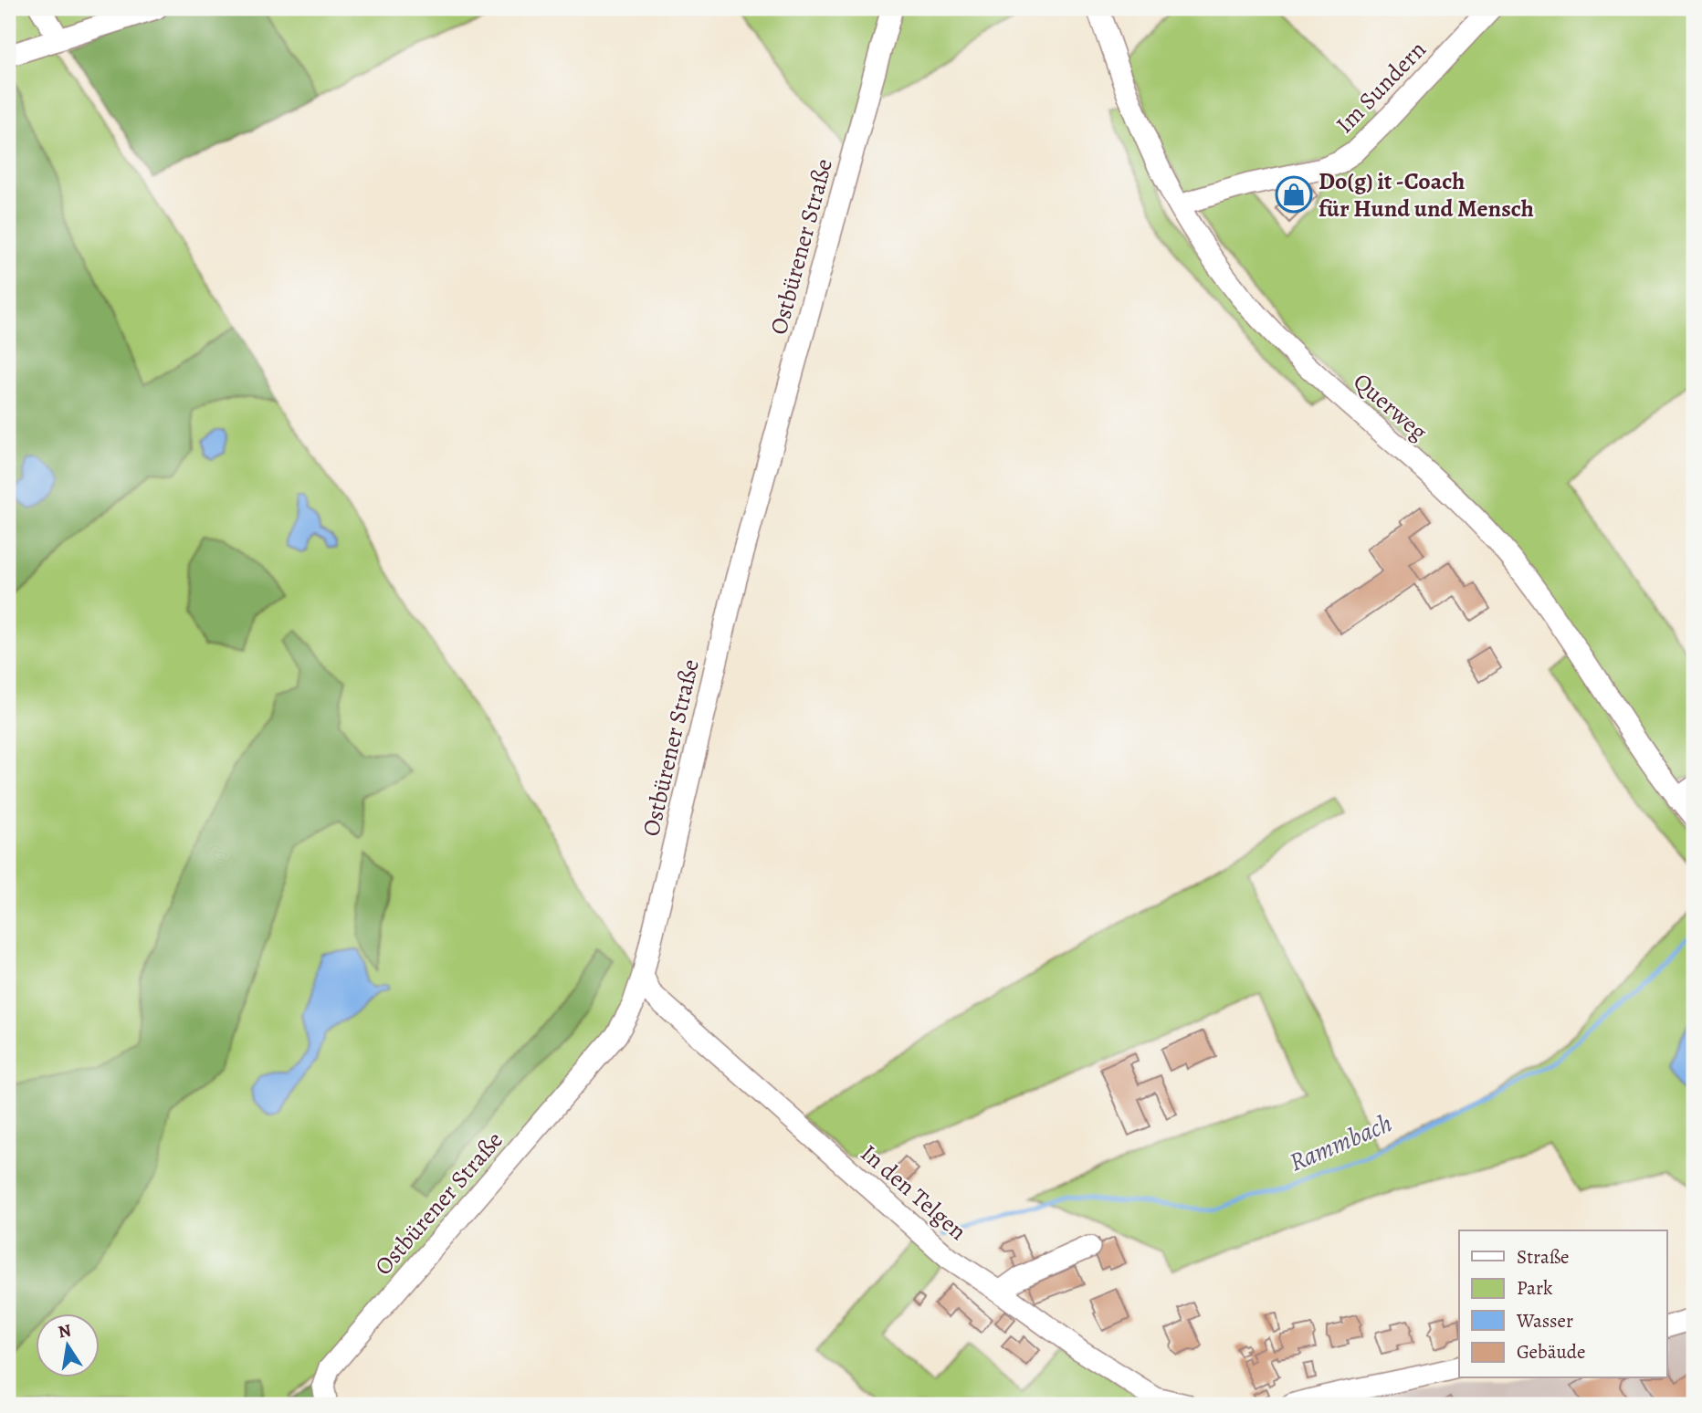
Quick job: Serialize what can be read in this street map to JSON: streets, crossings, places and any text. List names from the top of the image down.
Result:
{
  "streets": {
    "street": [
      "Im Sundern",
      "Ostbürener Straße",
      "Querweg",
      "In den Telgen"
    ]
  },
  "crossings": [
    ["Im Sundern", "Querweg"],
    ["Ostbürener Straße", "In den Telgen"]
  ],
  "water": ["Rammbach"],
  "places": {
    "shop": ["Do(g) it -Coach für Hund und Mensch"]
  },
  "legend": [
    "Straße",
    "Park",
    "Wasser",
    "Gebäude"
  ],
  "north": "top"
}
